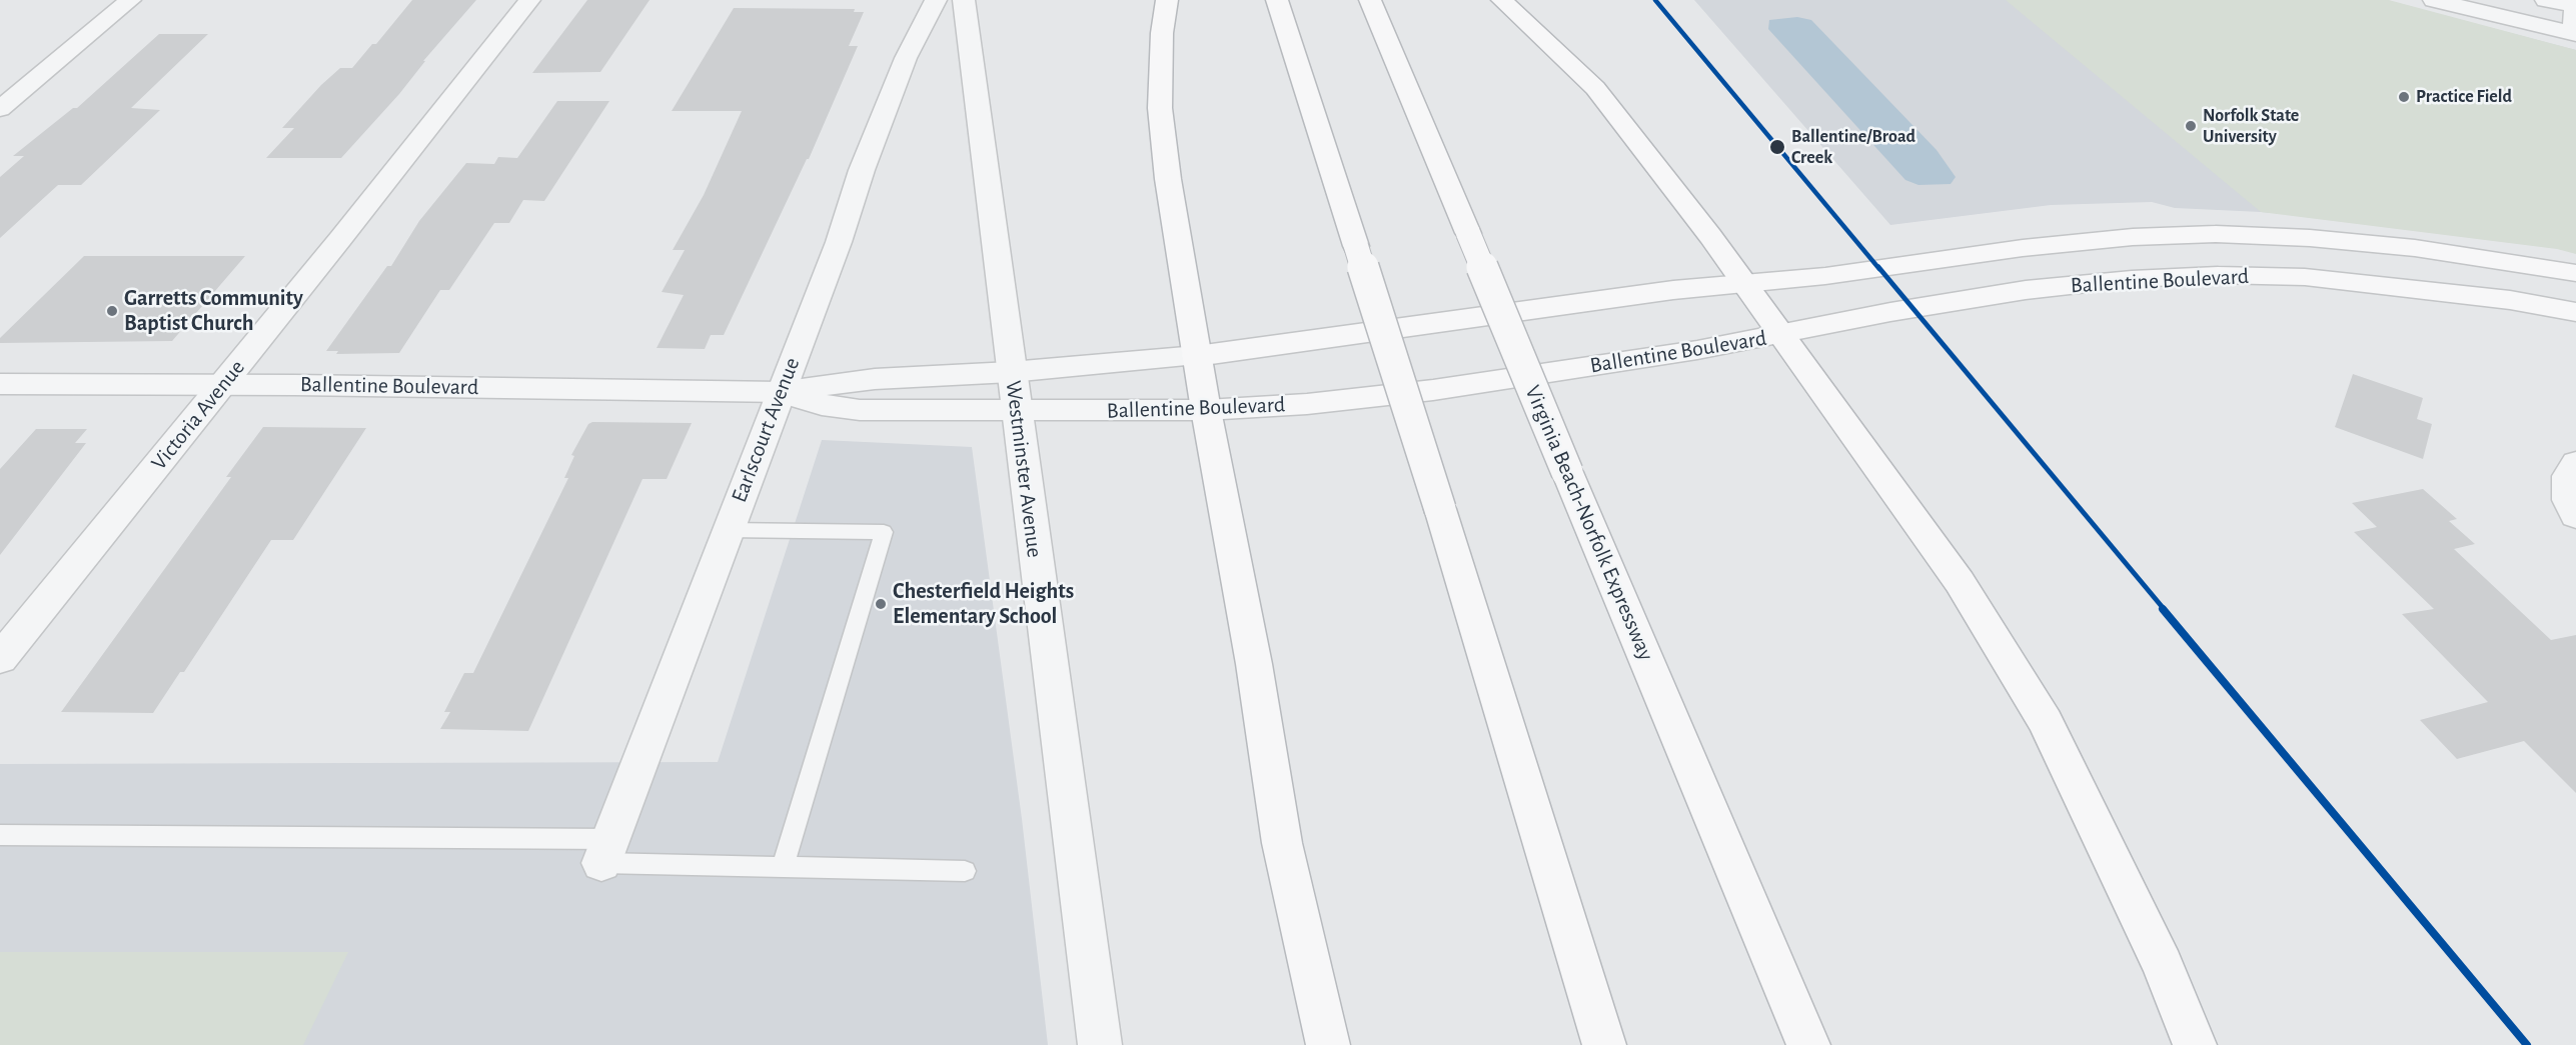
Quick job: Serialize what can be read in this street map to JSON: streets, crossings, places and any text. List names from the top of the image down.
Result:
{
  "streets": {
    "main road": ["Ballentine Boulevard", "Virginia Beach-Norfolk Expressway"],
    "street": ["Victoria Avenue", "Earlscourt Avenue", "Westminster Avenue"]
  },
  "crossings": [
    ["Ballentine Boulevard", "Victoria Avenue"],
    ["Ballentine Boulevard", "Earlscourt Avenue"],
    ["Ballentine Boulevard", "Westminster Avenue"]
  ],
  "places": [
    "Practice Field",
    "Norfolk State University",
    "Ballentine/Broad Creek",
    "Garretts Community Baptist Church",
    "Chesterfield Heights Elementary School"
  ]
}
